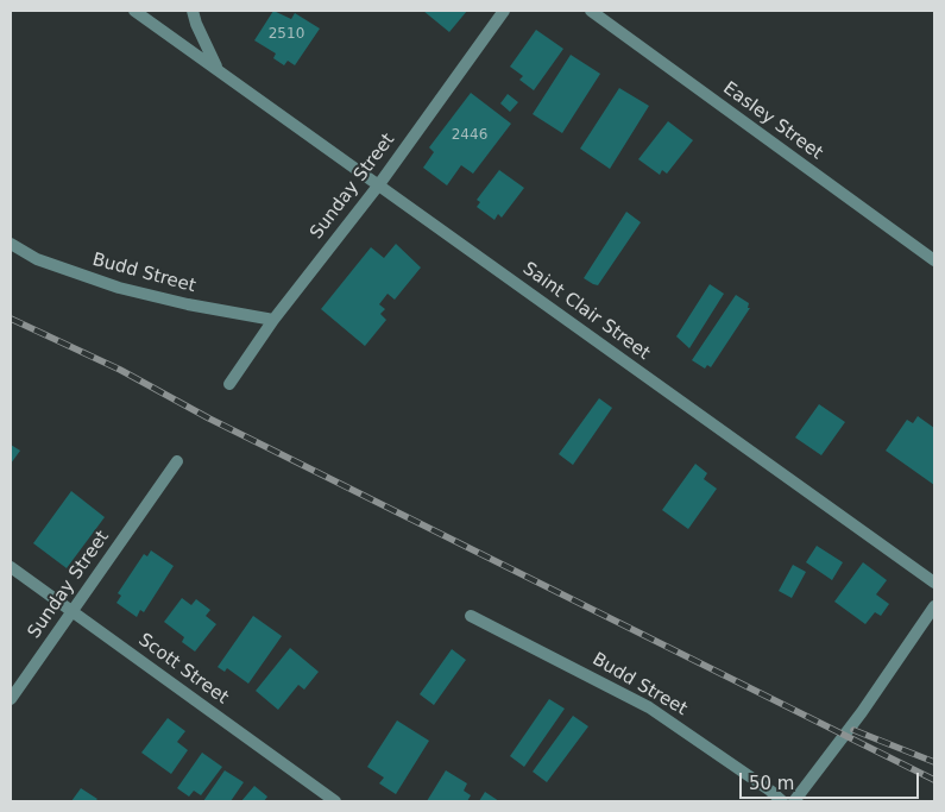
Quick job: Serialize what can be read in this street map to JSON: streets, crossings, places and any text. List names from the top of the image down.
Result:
{
  "streets": {
    "street": [
      "Easley Street",
      "Sunday Street",
      "Budd Street",
      "Saint Clair Street",
      "Scott Street"
    ]
  },
  "crossings": [
    ["Sunday Street", "Budd Street"],
    ["Sunday Street", "Saint Clair Street"],
    ["Sunday Street", "Scott Street"]
  ],
  "house_numbers": ["2510", "2446"],
  "scale_bar": "50 m"
}
